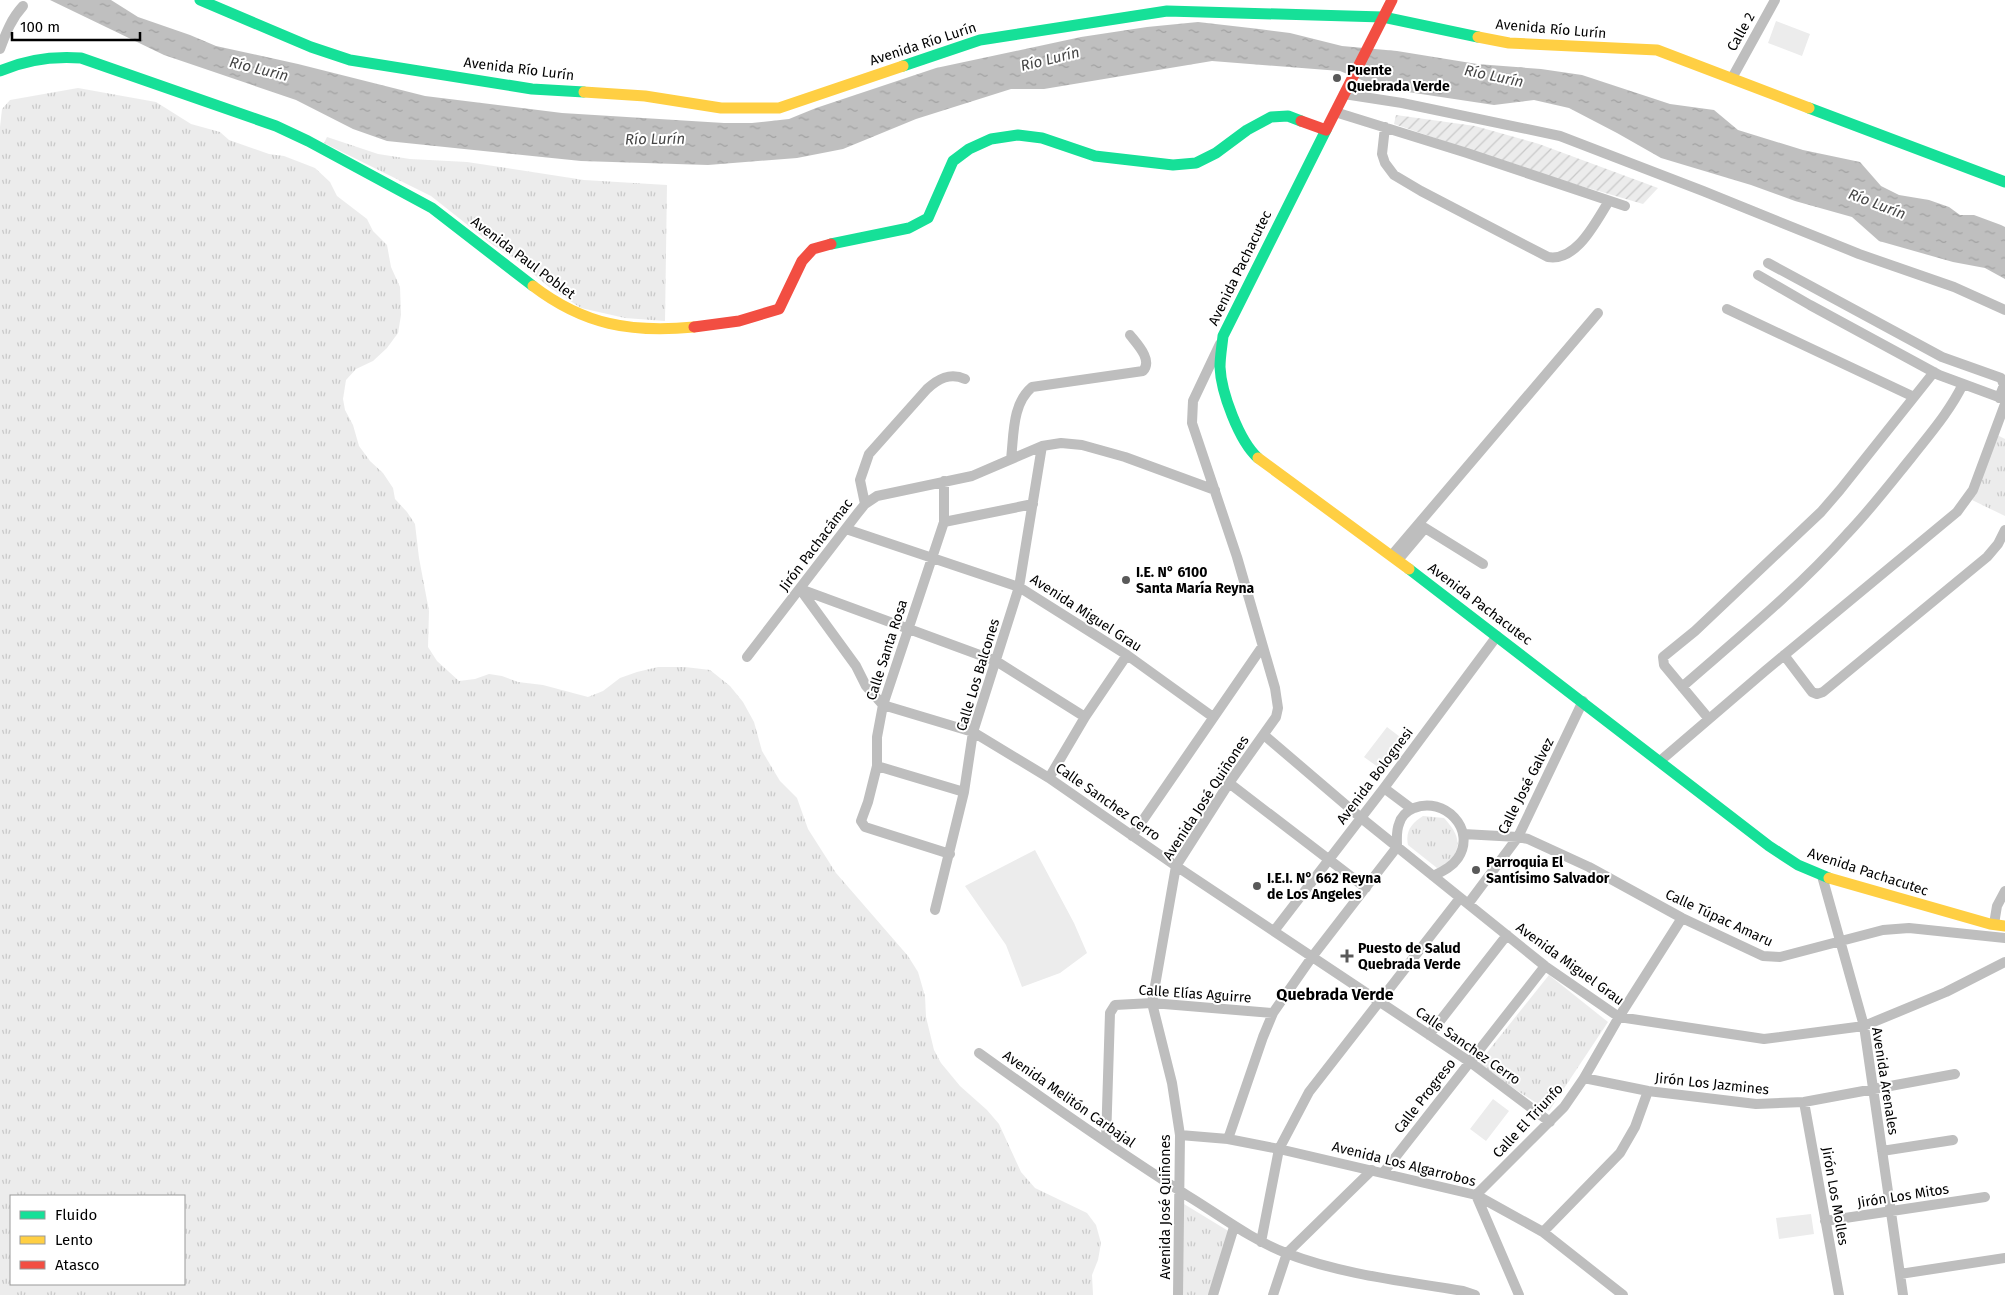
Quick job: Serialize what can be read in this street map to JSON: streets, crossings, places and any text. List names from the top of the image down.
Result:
{
  "streets": {
    "main road": ["Avenida Río Lurín", "Avenida Paul Poblet", "Avenida Pachacutec"],
    "street": [
      "Calle 2",
      "Jirón Pachacámac",
      "Avenida Miguel Grau",
      "Calle Santa Rosa",
      "Calle Los Balcones",
      "Avenida Bolognesi",
      "Calle José Galvez",
      "Avenida José Quiñones",
      "Calle Sanchez Cerro",
      "Calle Túpac Amaru",
      "Calle Elías Aguirre",
      "Avenida Arenales",
      "Jirón Los Jazmines",
      "Calle Progreso",
      "Avenida Melitón Carbajal",
      "Calle El Triunfo",
      "Avenida Los Algarrobos",
      "Jirón Los Molles",
      "Jirón Los Mitos"
    ]
  },
  "crossings": [
    ["Avenida Río Lurín", "Calle 2"],
    ["Avenida Paul Poblet", "Avenida Pachacutec"],
    ["Avenida Pachacutec", "Avenida Bolognesi"],
    ["Avenida Pachacutec", "Calle José Galvez"],
    ["Avenida Pachacutec", "Avenida José Quiñones"],
    ["Avenida Pachacutec", "Avenida Arenales"],
    ["Jirón Pachacámac", "Avenida Miguel Grau"],
    ["Jirón Pachacámac", "Calle Santa Rosa"],
    ["Jirón Pachacámac", "Calle Los Balcones"],
    ["Jirón Pachacámac", "Avenida José Quiñones"],
    ["Avenida Miguel Grau", "Calle Santa Rosa"],
    ["Avenida Miguel Grau", "Calle Los Balcones"],
    ["Avenida Miguel Grau", "Avenida Bolognesi"],
    ["Avenida Miguel Grau", "Calle José Galvez"],
    ["Avenida Miguel Grau", "Avenida José Quiñones"],
    ["Avenida Miguel Grau", "Calle Túpac Amaru"],
    ["Avenida Miguel Grau", "Avenida Arenales"],
    ["Avenida Miguel Grau", "Calle Progreso"],
    ["Avenida Miguel Grau", "Calle El Triunfo"],
    ["Calle Santa Rosa", "Calle Los Balcones"],
    ["Calle Santa Rosa", "Calle Sanchez Cerro"],
    ["Calle Los Balcones", "Calle Sanchez Cerro"],
    ["Avenida Bolognesi", "Calle Sanchez Cerro"],
    ["Calle José Galvez", "Calle Sanchez Cerro"],
    ["Calle José Galvez", "Calle Túpac Amaru"],
    ["Calle José Galvez", "Avenida Melitón Carbajal"],
    ["Calle José Galvez", "Avenida Los Algarrobos"],
    ["Avenida José Quiñones", "Calle Sanchez Cerro"],
    ["Avenida José Quiñones", "Calle Elías Aguirre"],
    ["Avenida José Quiñones", "Avenida Melitón Carbajal"],
    ["Avenida José Quiñones", "Avenida Los Algarrobos"],
    ["Calle Sanchez Cerro", "Calle Progreso"],
    ["Calle Sanchez Cerro", "Calle El Triunfo"],
    ["Calle Túpac Amaru", "Avenida Arenales"],
    ["Calle Túpac Amaru", "Calle El Triunfo"],
    ["Calle Elías Aguirre", "Avenida Melitón Carbajal"],
    ["Avenida Arenales", "Jirón Los Jazmines"],
    ["Avenida Arenales", "Jirón Los Mitos"],
    ["Jirón Los Jazmines", "Calle El Triunfo"],
    ["Jirón Los Jazmines", "Jirón Los Molles"],
    ["Calle Progreso", "Avenida Los Algarrobos"],
    ["Calle El Triunfo", "Avenida Los Algarrobos"],
    ["Jirón Los Molles", "Jirón Los Mitos"]
  ],
  "districts": ["Quebrada Verde"],
  "water": ["Río Lurín"],
  "places": {
    "other": [
      "Puente Quebrada Verde",
      "I.E. N° 6100 Santa María Reyna",
      "Parroquia El Santísimo Salvador",
      "I.E.I. N° 662 Reyna de Los Angeles"
    ],
    "health": ["Puesto de Salud Quebrada Verde"]
  },
  "legend": ["Fluido", "Lento", "Atasco"],
  "scale_bar": "100 m"
}
